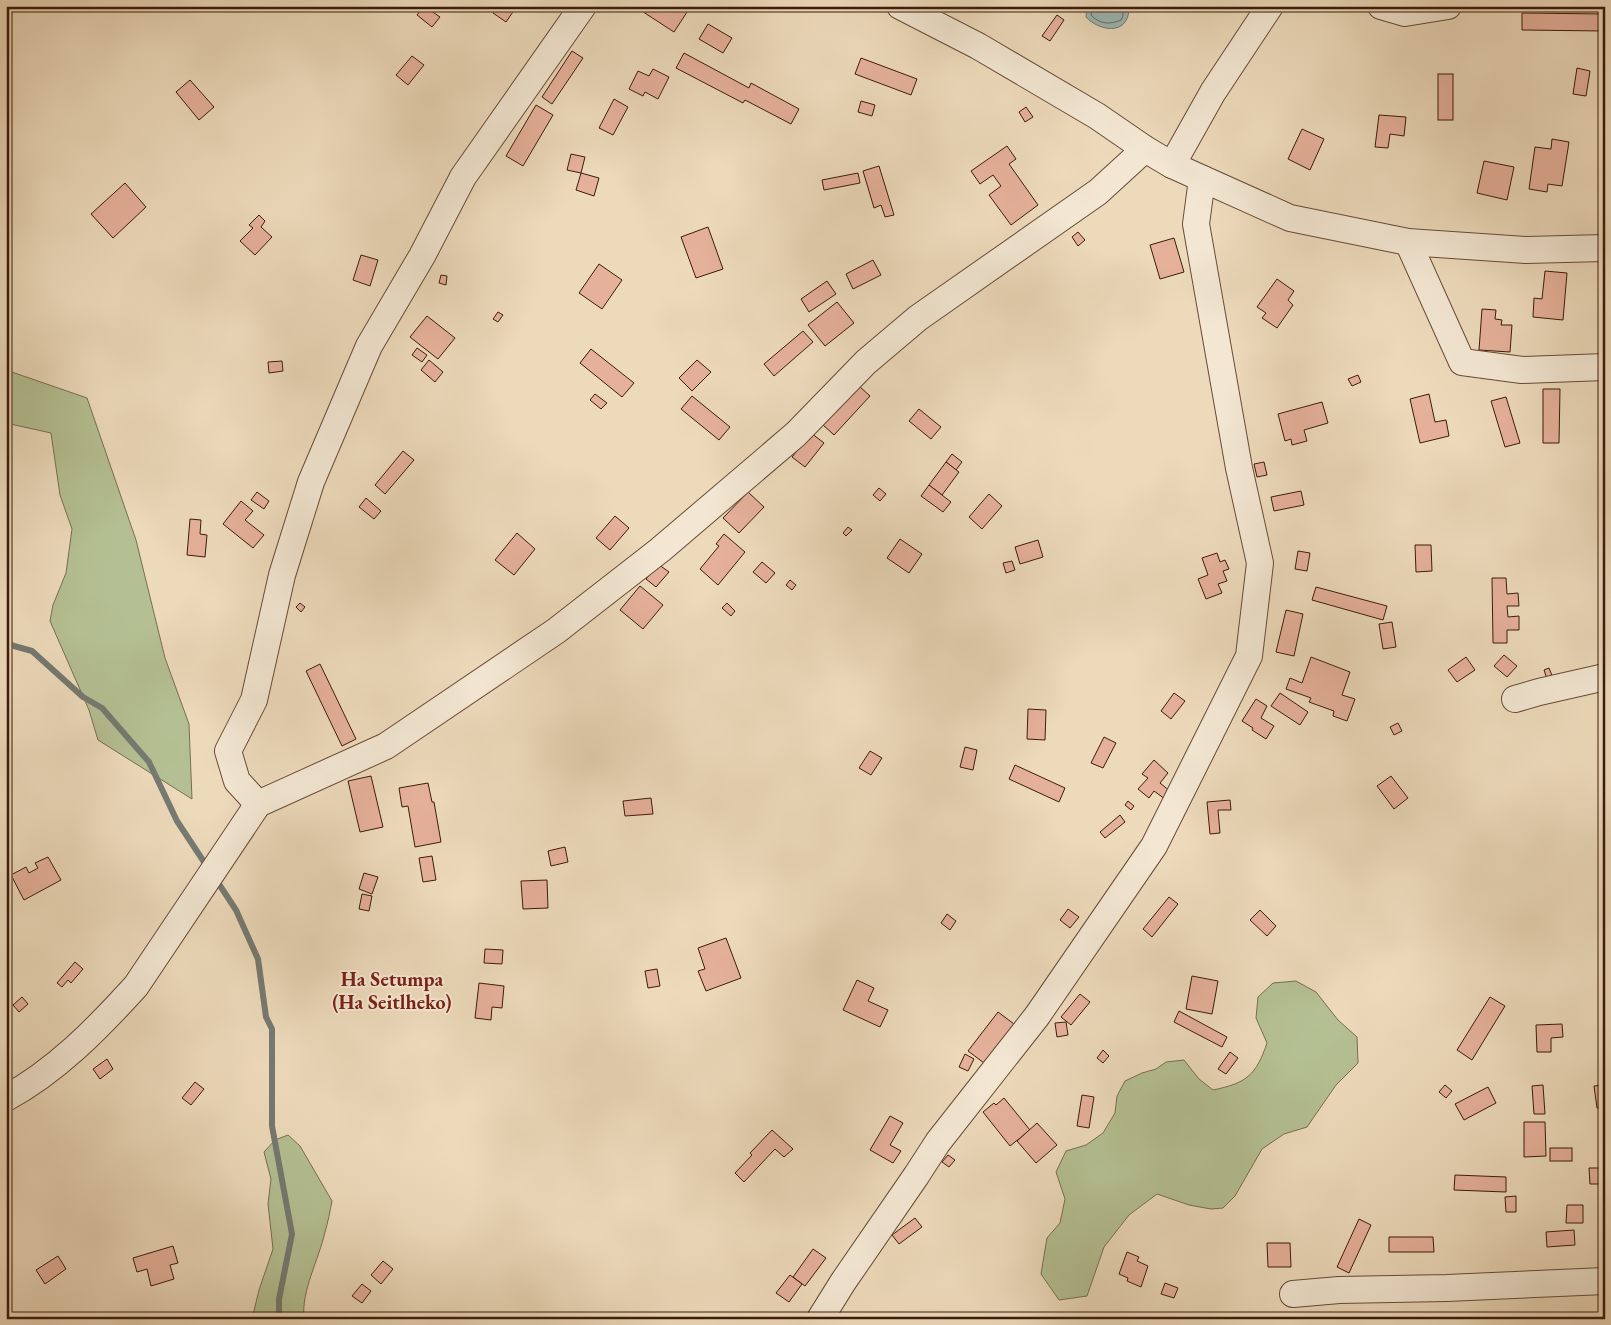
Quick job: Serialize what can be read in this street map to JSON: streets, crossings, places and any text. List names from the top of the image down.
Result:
{
  "districts": ["Ha Setumpa (Ha Seitlheko)"]
}
